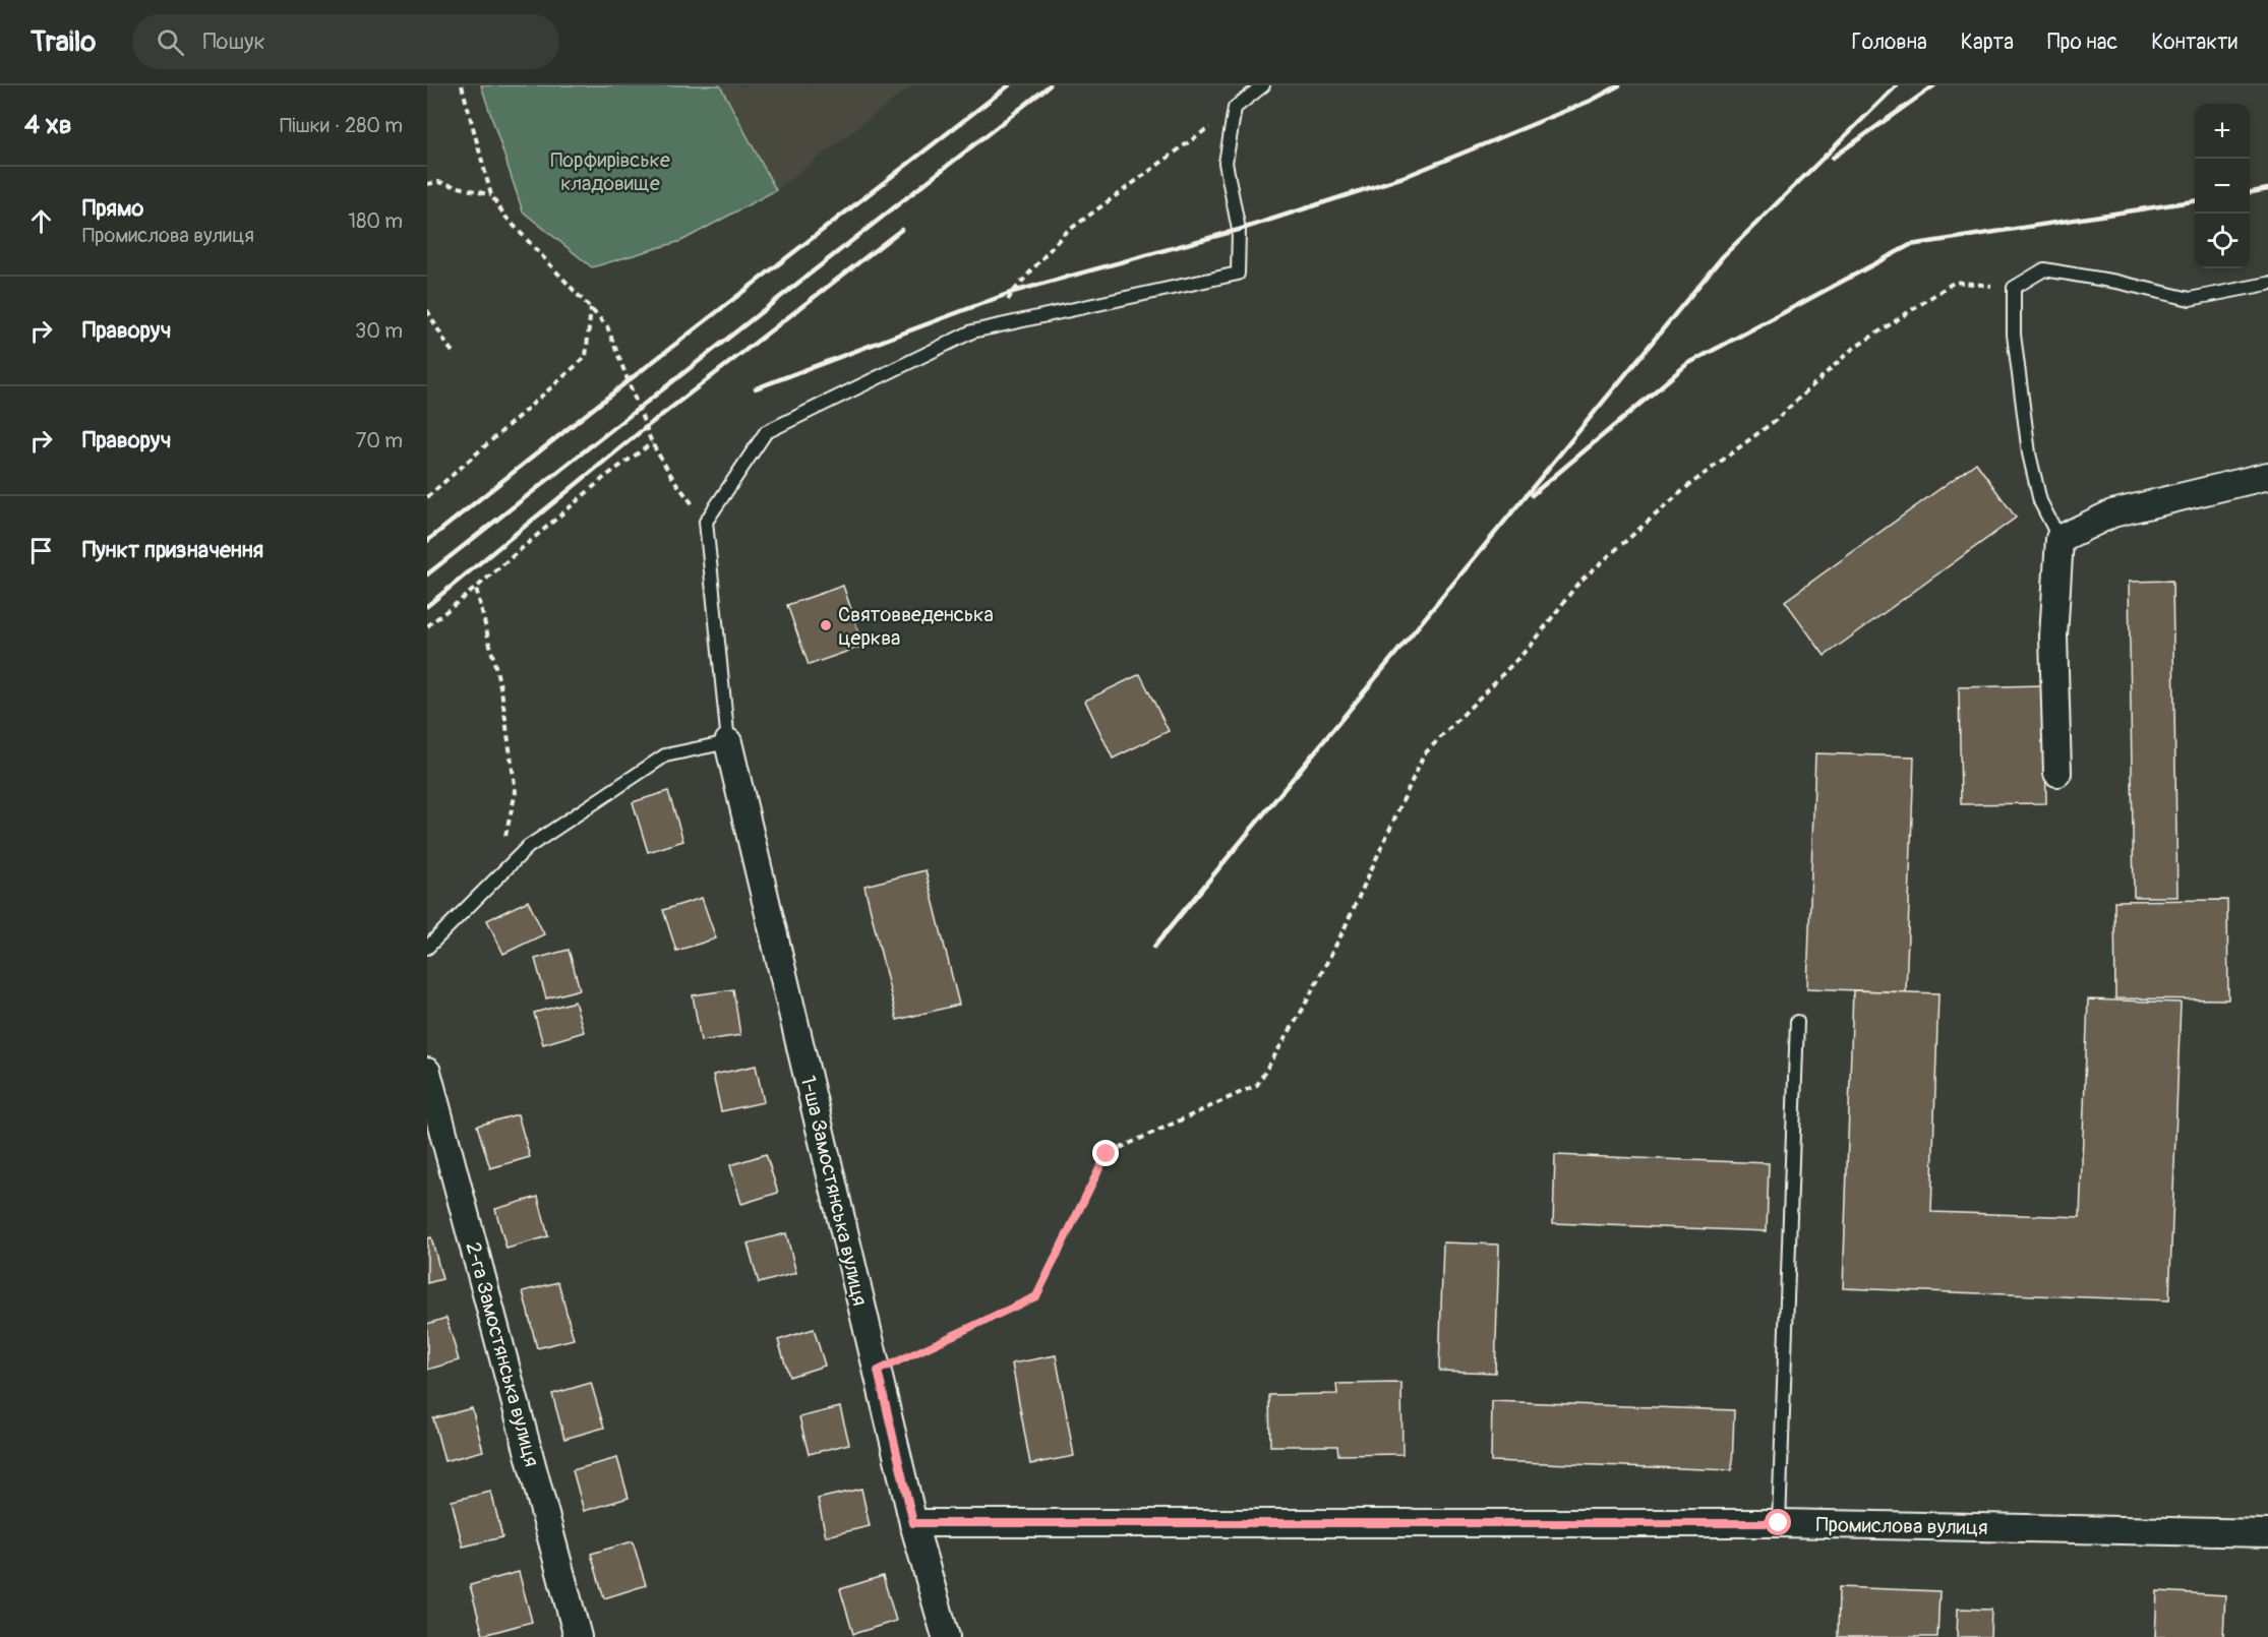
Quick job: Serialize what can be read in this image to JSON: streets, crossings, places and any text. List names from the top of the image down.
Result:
{
  "streets": {
    "street": ["1-ша Замостянська вулиця", "2-га Замостянська вулиця", "Промислова вулиця"]
  },
  "crossings": [
    ["1-ша Замостянська вулиця", "Промислова вулиця"]
  ],
  "parks": ["Порфирівське кладовище"],
  "places": ["Святовведенська церква"],
  "page": {
    "header": "Trailo",
    "search": "Пошук",
    "nav": [
      "Головна",
      "Карта",
      "Про нас",
      "Контакти"
    ],
    "heading": ["4 хв", "Пішки · 280 m"],
    "map_buttons": ["+", "−"],
    "list": [
      ["Прямо", "Промислова вулиця", "180 m"],
      ["Праворуч", "30 m"],
      ["Праворуч", "70 m"],
      "Пункт призначення"
    ]
  }
}
